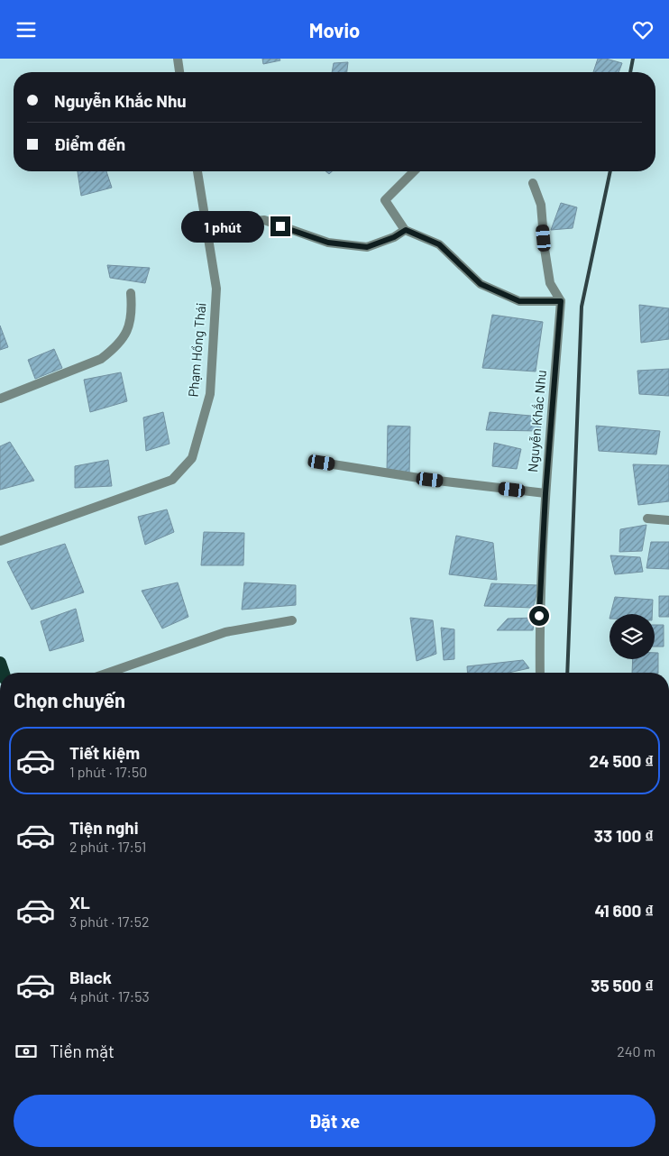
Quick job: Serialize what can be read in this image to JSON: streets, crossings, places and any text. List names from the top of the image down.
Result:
{
  "streets": {
    "street": ["Phạm Hồng Thái", "Nguyễn Khắc Nhu"]
  },
  "page": {
    "header": "Movio",
    "banner": ["Nguyễn Khắc Nhu", "Điểm đến"],
    "bubble": "1 phút",
    "heading": "Chọn chuyến",
    "list": [
      {
        "name": "Tiết kiệm",
        "note": "1 phút · 17:50",
        "value": "24 500 ₫"
      },
      {
        "name": "Tiện nghi",
        "note": "2 phút · 17:51",
        "value": "33 100 ₫"
      },
      {
        "name": "XL",
        "note": "3 phút · 17:52",
        "value": "41 600 ₫"
      },
      {
        "name": "Black",
        "note": "4 phút · 17:53",
        "value": "35 500 ₫"
      }
    ],
    "pay": ["Tiền mặt", "240 m"],
    "buttons": "Đặt xe"
  }
}
